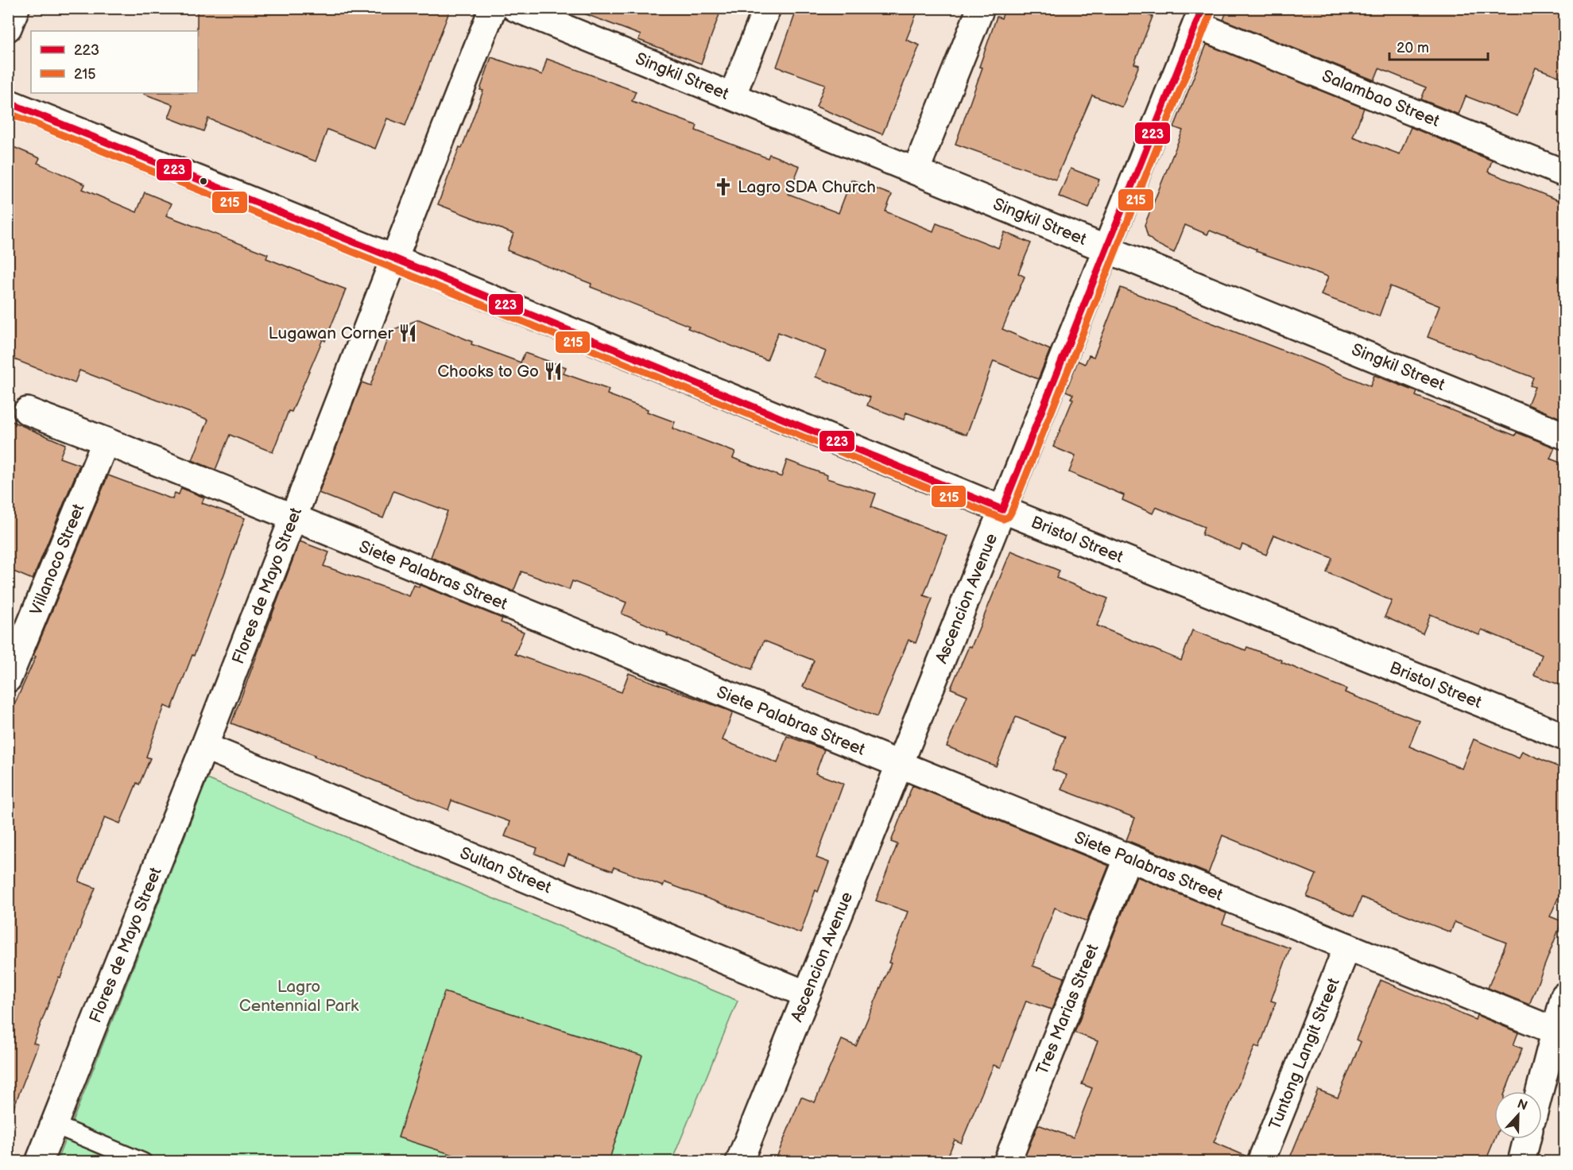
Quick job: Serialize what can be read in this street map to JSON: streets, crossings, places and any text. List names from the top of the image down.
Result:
{
  "streets": {
    "street": [
      "Singkil Street",
      "Salambao Street",
      "Bristol Street",
      "Villanoco Street",
      "Siete Palabras Street",
      "Flores de Mayo Street",
      "Ascencion Avenue",
      "Sultan Street",
      "Tres Marias Street",
      "Tuntong Langit Street"
    ]
  },
  "crossings": [
    ["Singkil Street", "Ascencion Avenue"],
    ["Salambao Street", "Ascencion Avenue"],
    ["Bristol Street", "Flores de Mayo Street"],
    ["Bristol Street", "Ascencion Avenue"],
    ["Villanoco Street", "Siete Palabras Street"],
    ["Siete Palabras Street", "Flores de Mayo Street"],
    ["Siete Palabras Street", "Ascencion Avenue"],
    ["Siete Palabras Street", "Tres Marias Street"],
    ["Siete Palabras Street", "Tuntong Langit Street"],
    ["Flores de Mayo Street", "Sultan Street"],
    ["Ascencion Avenue", "Sultan Street"]
  ],
  "parks": ["Lagro Centennial Park"],
  "places": {
    "church": ["Lagro SDA Church"],
    "restaurant": ["Lugawan Corner", "Chooks to Go"]
  },
  "lines": ["transit line 223", "transit line 215"],
  "legend": ["223", "215"],
  "scale_bar": "20 m",
  "north": "top"
}
